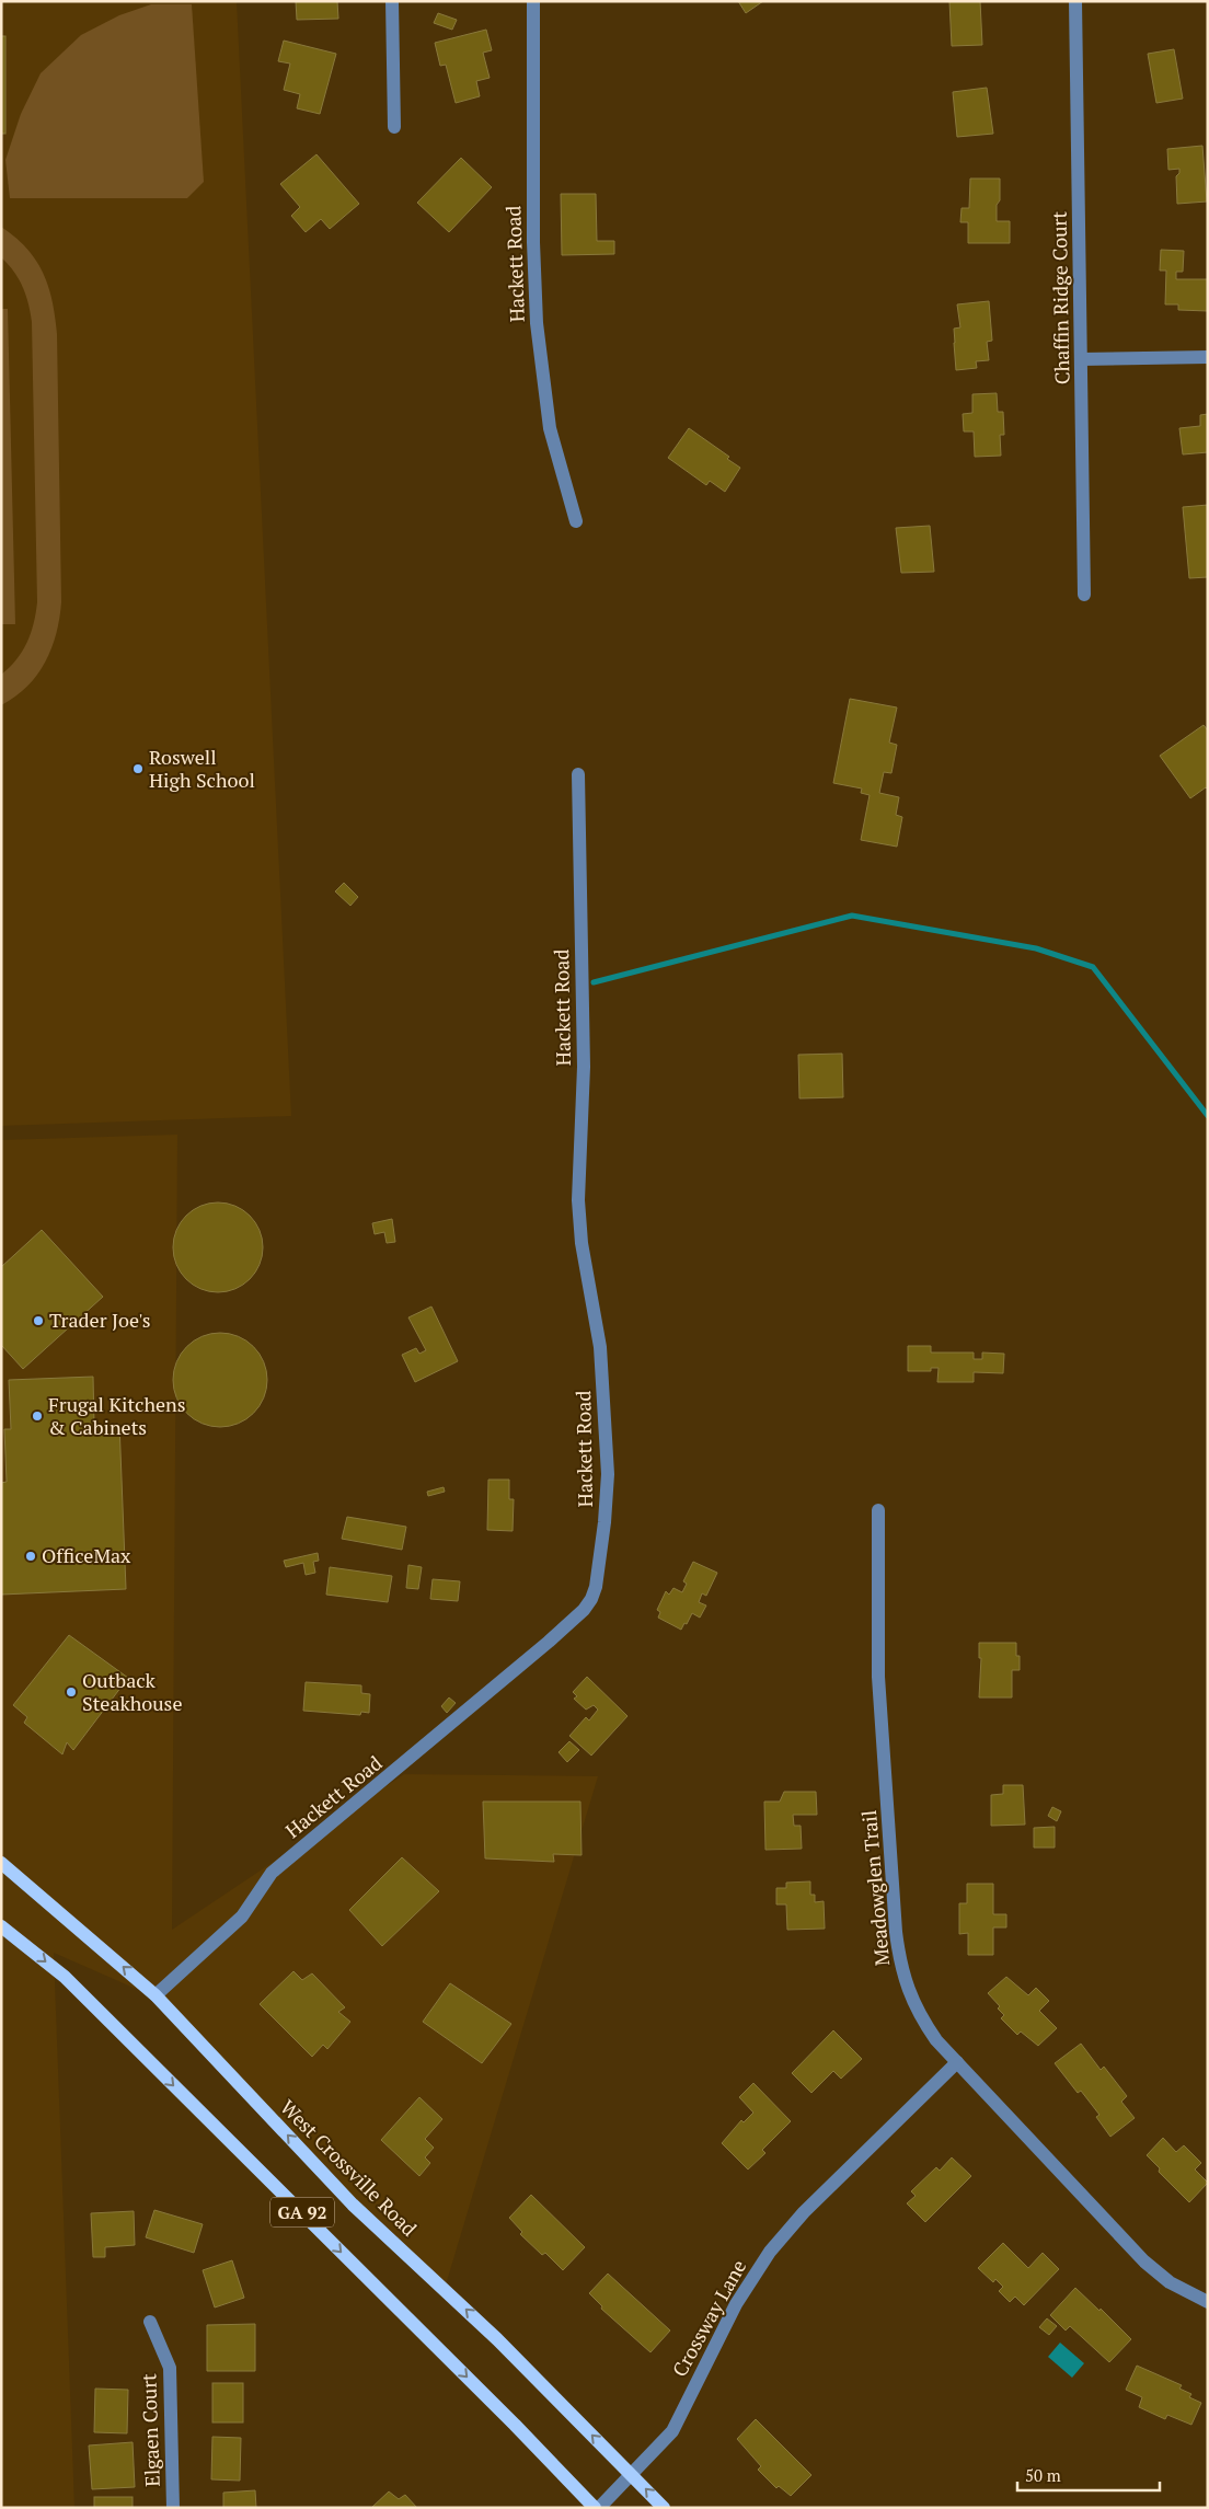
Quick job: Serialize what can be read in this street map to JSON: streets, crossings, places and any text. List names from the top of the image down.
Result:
{
  "streets": {
    "main road": ["West Crossville Road", "GA 92"],
    "street": [
      "Hackett Road",
      "Chaffin Ridge Court",
      "Meadowglen Trail",
      "Crossway Lane",
      "Elgaen Court"
    ]
  },
  "crossings": [
    ["Hackett Road", "West Crossville Road"],
    ["Meadowglen Trail", "Crossway Lane"],
    ["West Crossville Road", "Crossway Lane"]
  ],
  "places": [
    "Roswell High School",
    "Trader Joe's",
    "Frugal Kitchens & Cabinets",
    "OfficeMax",
    "Outback Steakhouse"
  ],
  "scale_bar": "50 m"
}
